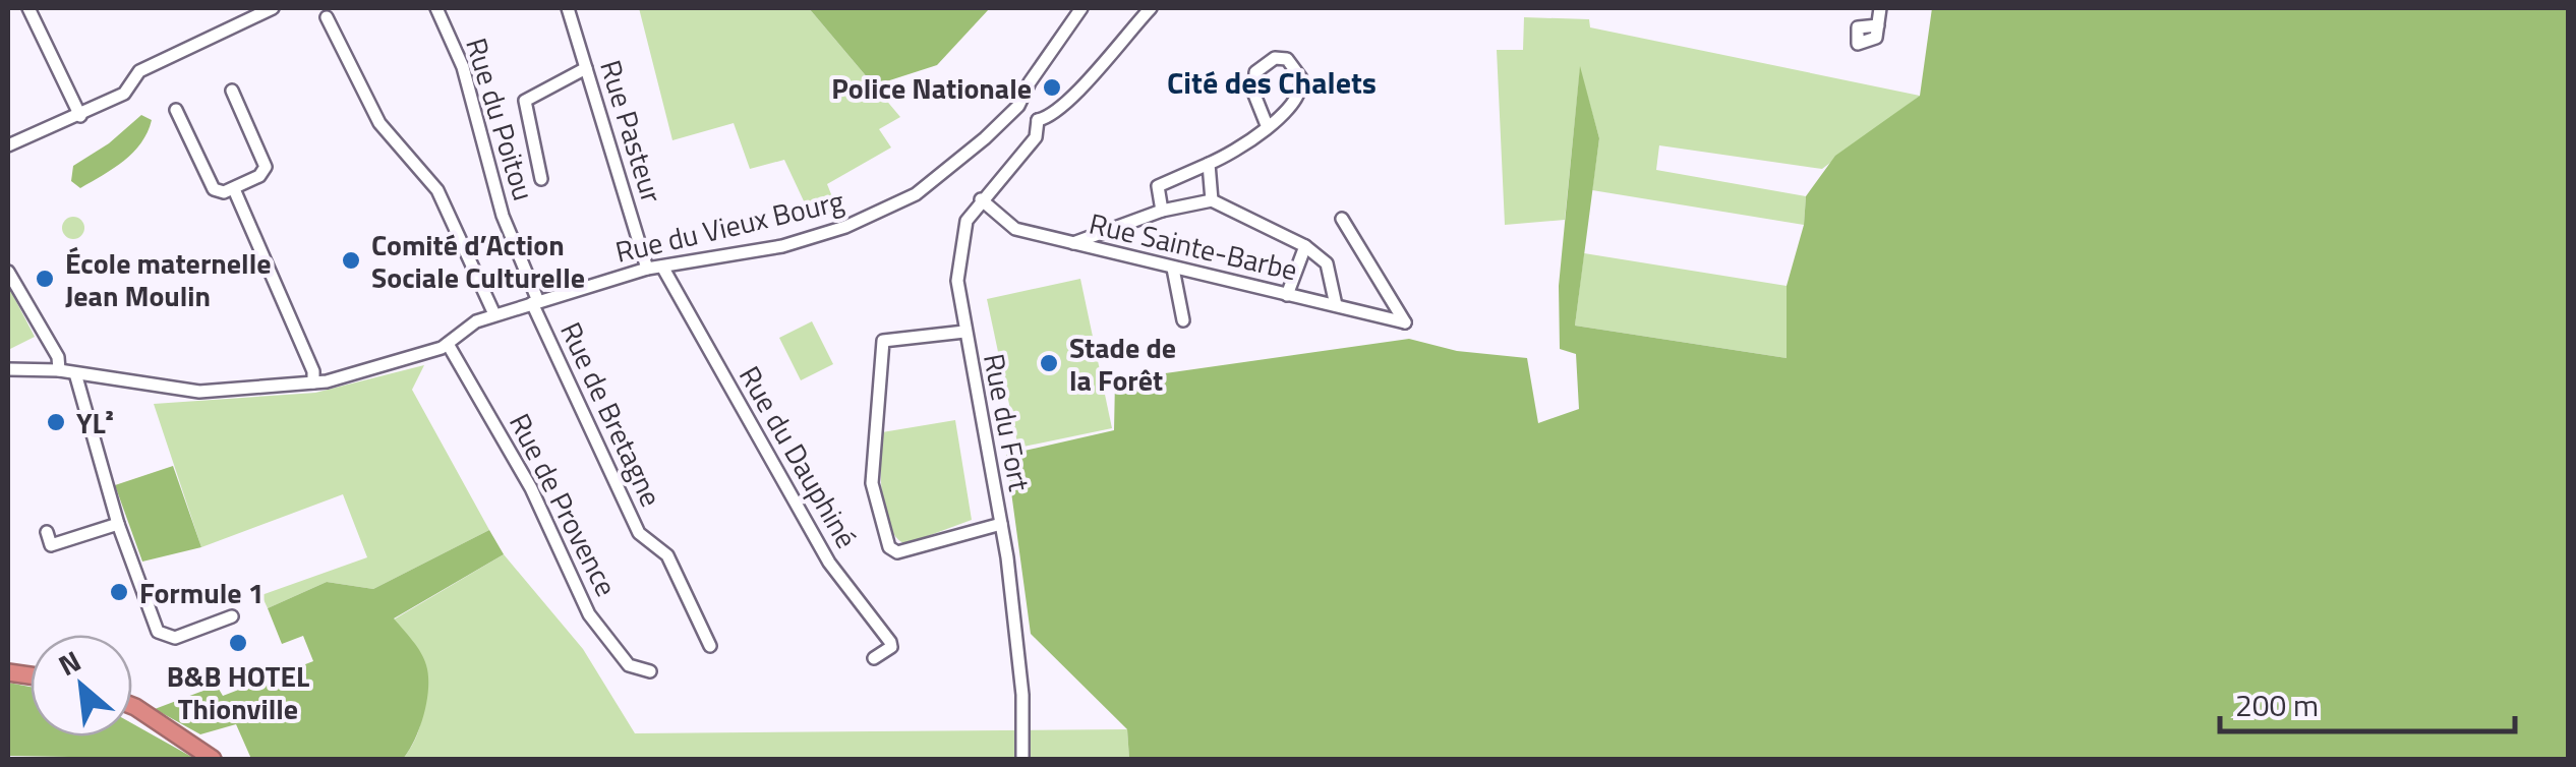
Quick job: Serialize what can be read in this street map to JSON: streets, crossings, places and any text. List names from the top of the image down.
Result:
{
  "streets": {
    "street": [
      "Rue du Poitou",
      "Rue Pasteur",
      "Rue du Vieux Bourg",
      "Rue Sainte-Barbe",
      "Rue de Bretagne",
      "Rue du Fort",
      "Rue du Dauphiné",
      "Rue de Provence"
    ]
  },
  "crossings": [
    ["Rue du Poitou", "Rue du Vieux Bourg"],
    ["Rue du Poitou", "Rue de Bretagne"],
    ["Rue Pasteur", "Rue du Vieux Bourg"],
    ["Rue du Vieux Bourg", "Rue de Bretagne"],
    ["Rue du Vieux Bourg", "Rue du Dauphiné"],
    ["Rue du Vieux Bourg", "Rue de Provence"],
    ["Rue Sainte-Barbe", "Rue du Fort"]
  ],
  "districts": ["Cité des Chalets"],
  "places": [
    "Police Nationale",
    "Comité d’Action Sociale Culturelle",
    "École maternelle Jean Moulin",
    "Stade de la Forêt",
    "YL²",
    "Formule 1",
    "B&B HOTEL Thionville"
  ],
  "scale_bar": "200 m",
  "north": "top left"
}
